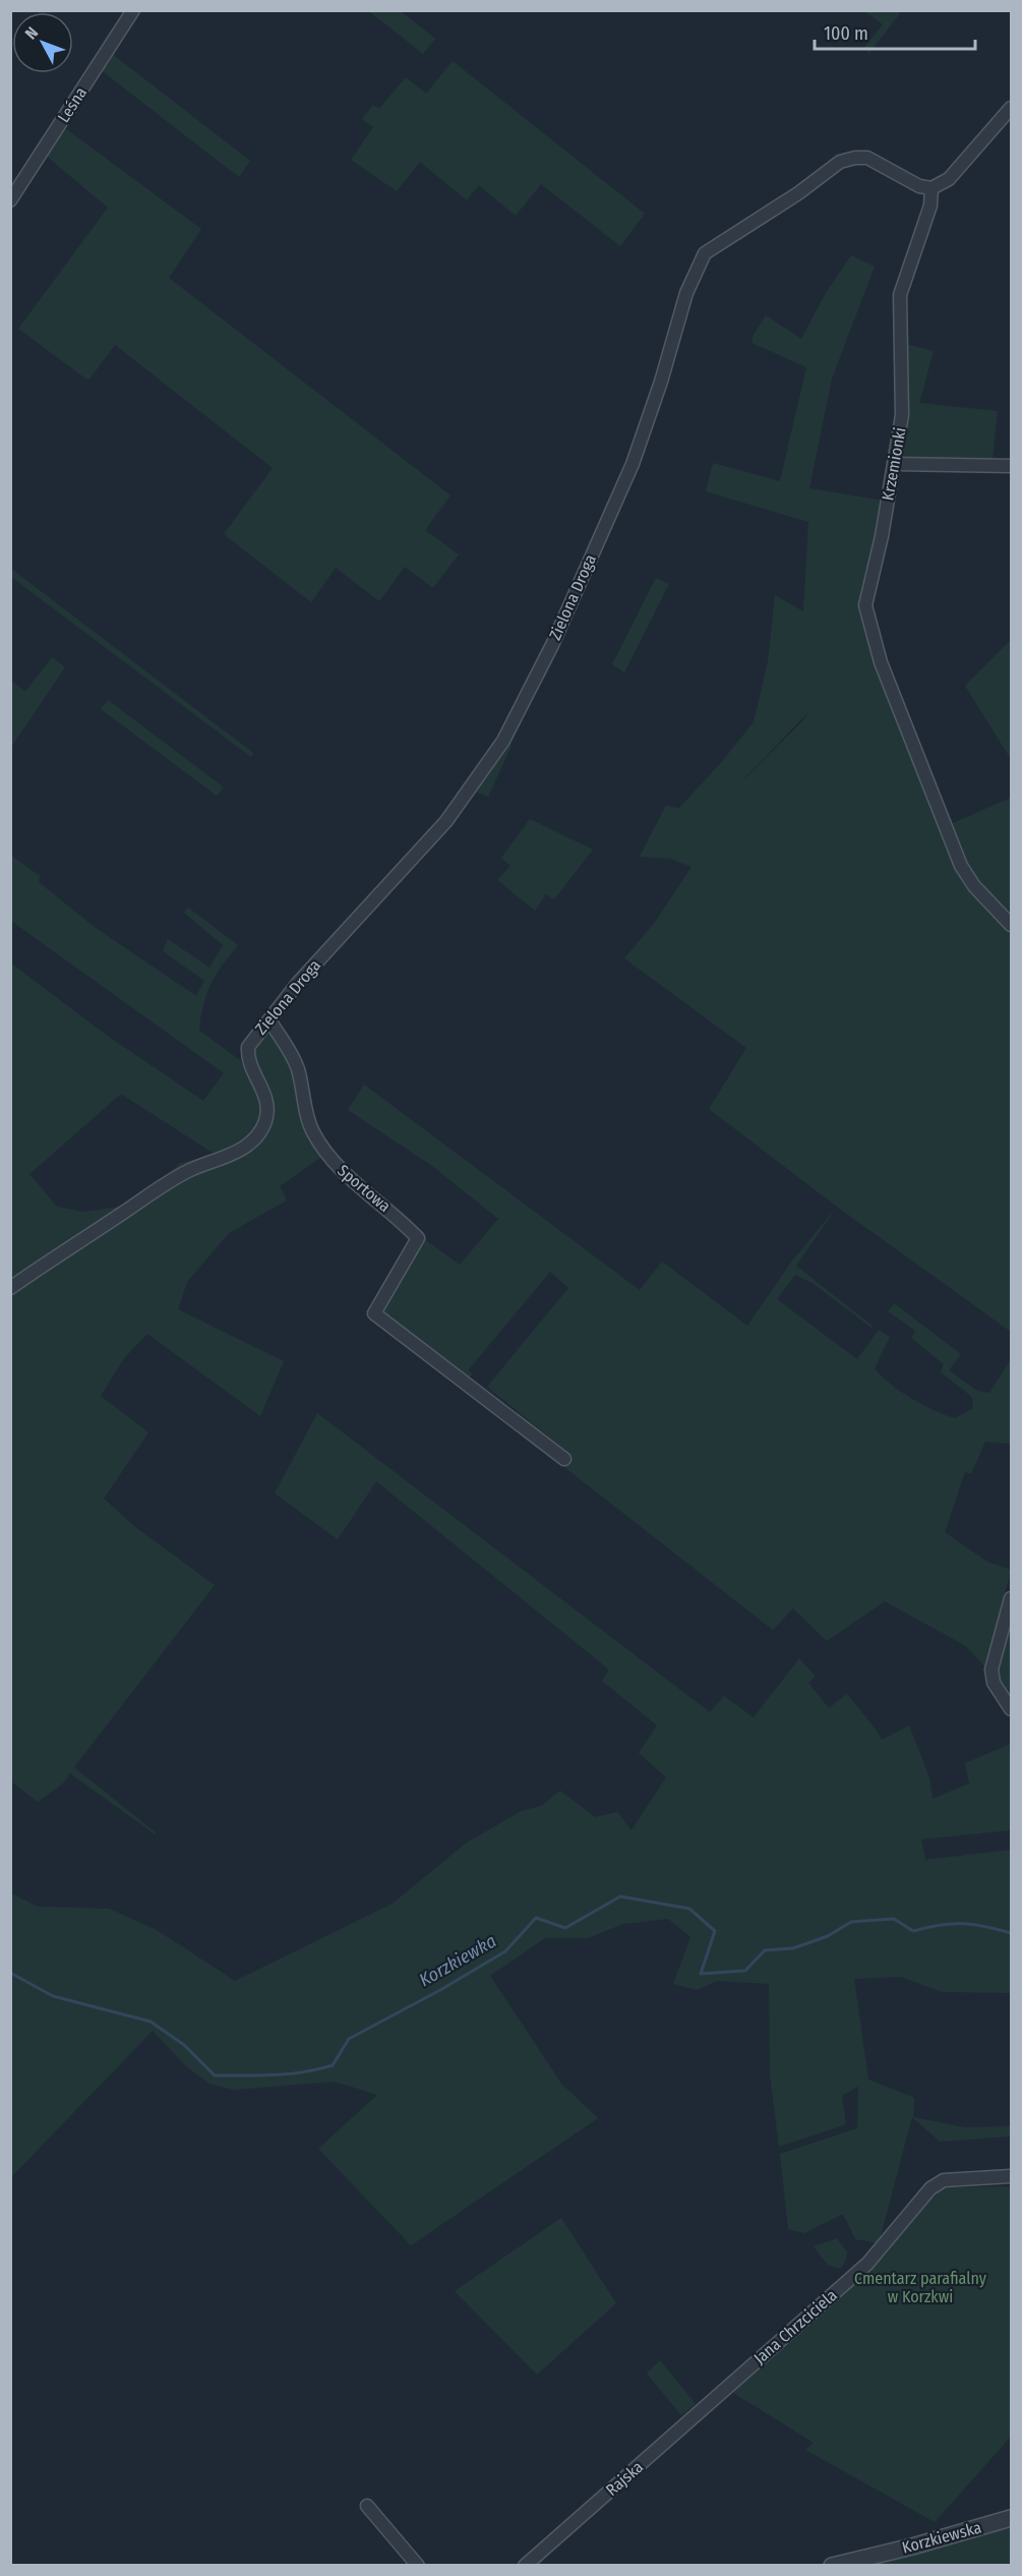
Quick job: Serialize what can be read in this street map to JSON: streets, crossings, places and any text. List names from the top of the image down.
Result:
{
  "streets": {
    "street": [
      "Leśna",
      "Krzemionki",
      "Zielona Droga",
      "Sportowa",
      "Jana Chrzciciela",
      "Rajska",
      "Korzkiewska"
    ]
  },
  "crossings": [
    ["Krzemionki", "Zielona Droga"],
    ["Zielona Droga", "Sportowa"],
    ["Jana Chrzciciela", "Rajska"]
  ],
  "water": ["Korzkiewka"],
  "parks": ["Cmentarz parafialny w Korzkwi"],
  "scale_bar": "100 m",
  "north": "top left"
}
